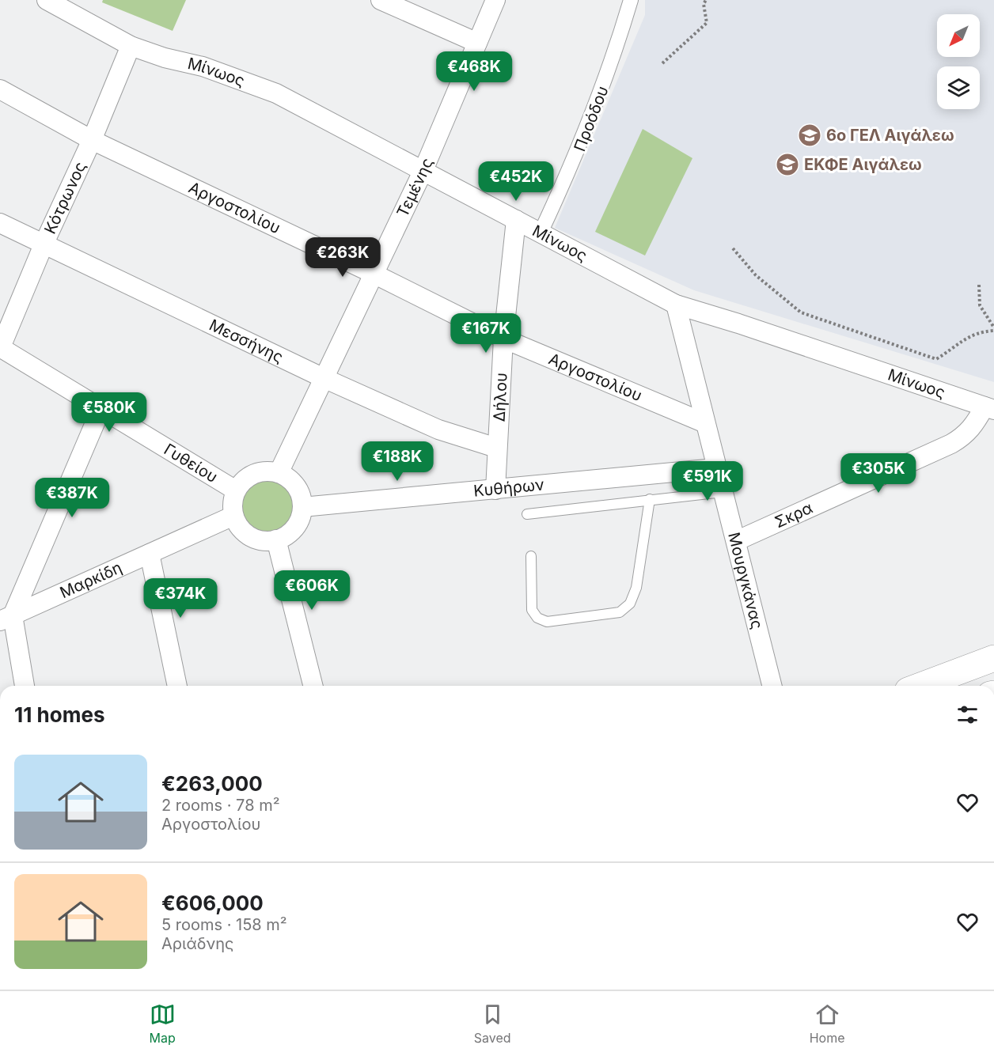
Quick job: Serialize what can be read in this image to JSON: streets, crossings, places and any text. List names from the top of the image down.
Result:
{
  "streets": {
    "street": [
      "Μίνωος",
      "Προόδου",
      "Τεμένης",
      "Κότρωνος",
      "Αργοστολίου",
      "Μεσσήνης",
      "Δήλου",
      "Γυθείου",
      "Κυθήρων",
      "Σκρα",
      "Μαρκίδη",
      "Μουργκάνας"
    ]
  },
  "crossings": [
    ["Μίνωος", "Προόδου"],
    ["Μίνωος", "Τεμένης"],
    ["Μίνωος", "Κότρωνος"],
    ["Μίνωος", "Δήλου"],
    ["Μίνωος", "Σκρα"],
    ["Μίνωος", "Μουργκάνας"],
    ["Τεμένης", "Αργοστολίου"],
    ["Τεμένης", "Μεσσήνης"],
    ["Τεμένης", "Γυθείου"],
    ["Τεμένης", "Κυθήρων"],
    ["Τεμένης", "Μαρκίδη"],
    ["Κότρωνος", "Αργοστολίου"],
    ["Κότρωνος", "Μεσσήνης"],
    ["Κότρωνος", "Γυθείου"],
    ["Αργοστολίου", "Δήλου"],
    ["Αργοστολίου", "Μουργκάνας"],
    ["Μεσσήνης", "Δήλου"],
    ["Δήλου", "Κυθήρων"],
    ["Γυθείου", "Κυθήρων"],
    ["Γυθείου", "Μαρκίδη"],
    ["Κυθήρων", "Μαρκίδη"],
    ["Κυθήρων", "Μουργκάνας"],
    ["Σκρα", "Μουργκάνας"]
  ],
  "places": {
    "school or university": ["6ο ΓΕΛ Αιγάλεω", "ΕΚΦΕ Αιγάλεω"]
  },
  "north": "bottom left",
  "page": {
    "price": [
      "€468K",
      "€452K",
      "€263K",
      "€167K",
      "€580K",
      "€188K",
      "€305K",
      "€591K",
      "€387K",
      "€606K",
      "€374K"
    ],
    "heading": "11 homes",
    "list": [
      {
        "name": "€263,000",
        "note": "2 rooms · 78 m² · Αργοστολίου"
      },
      {
        "name": "€606,000",
        "note": "5 rooms · 158 m² · Αριάδνης"
      }
    ],
    "tabs": ["Map", "Saved", "Home"]
  }
}
